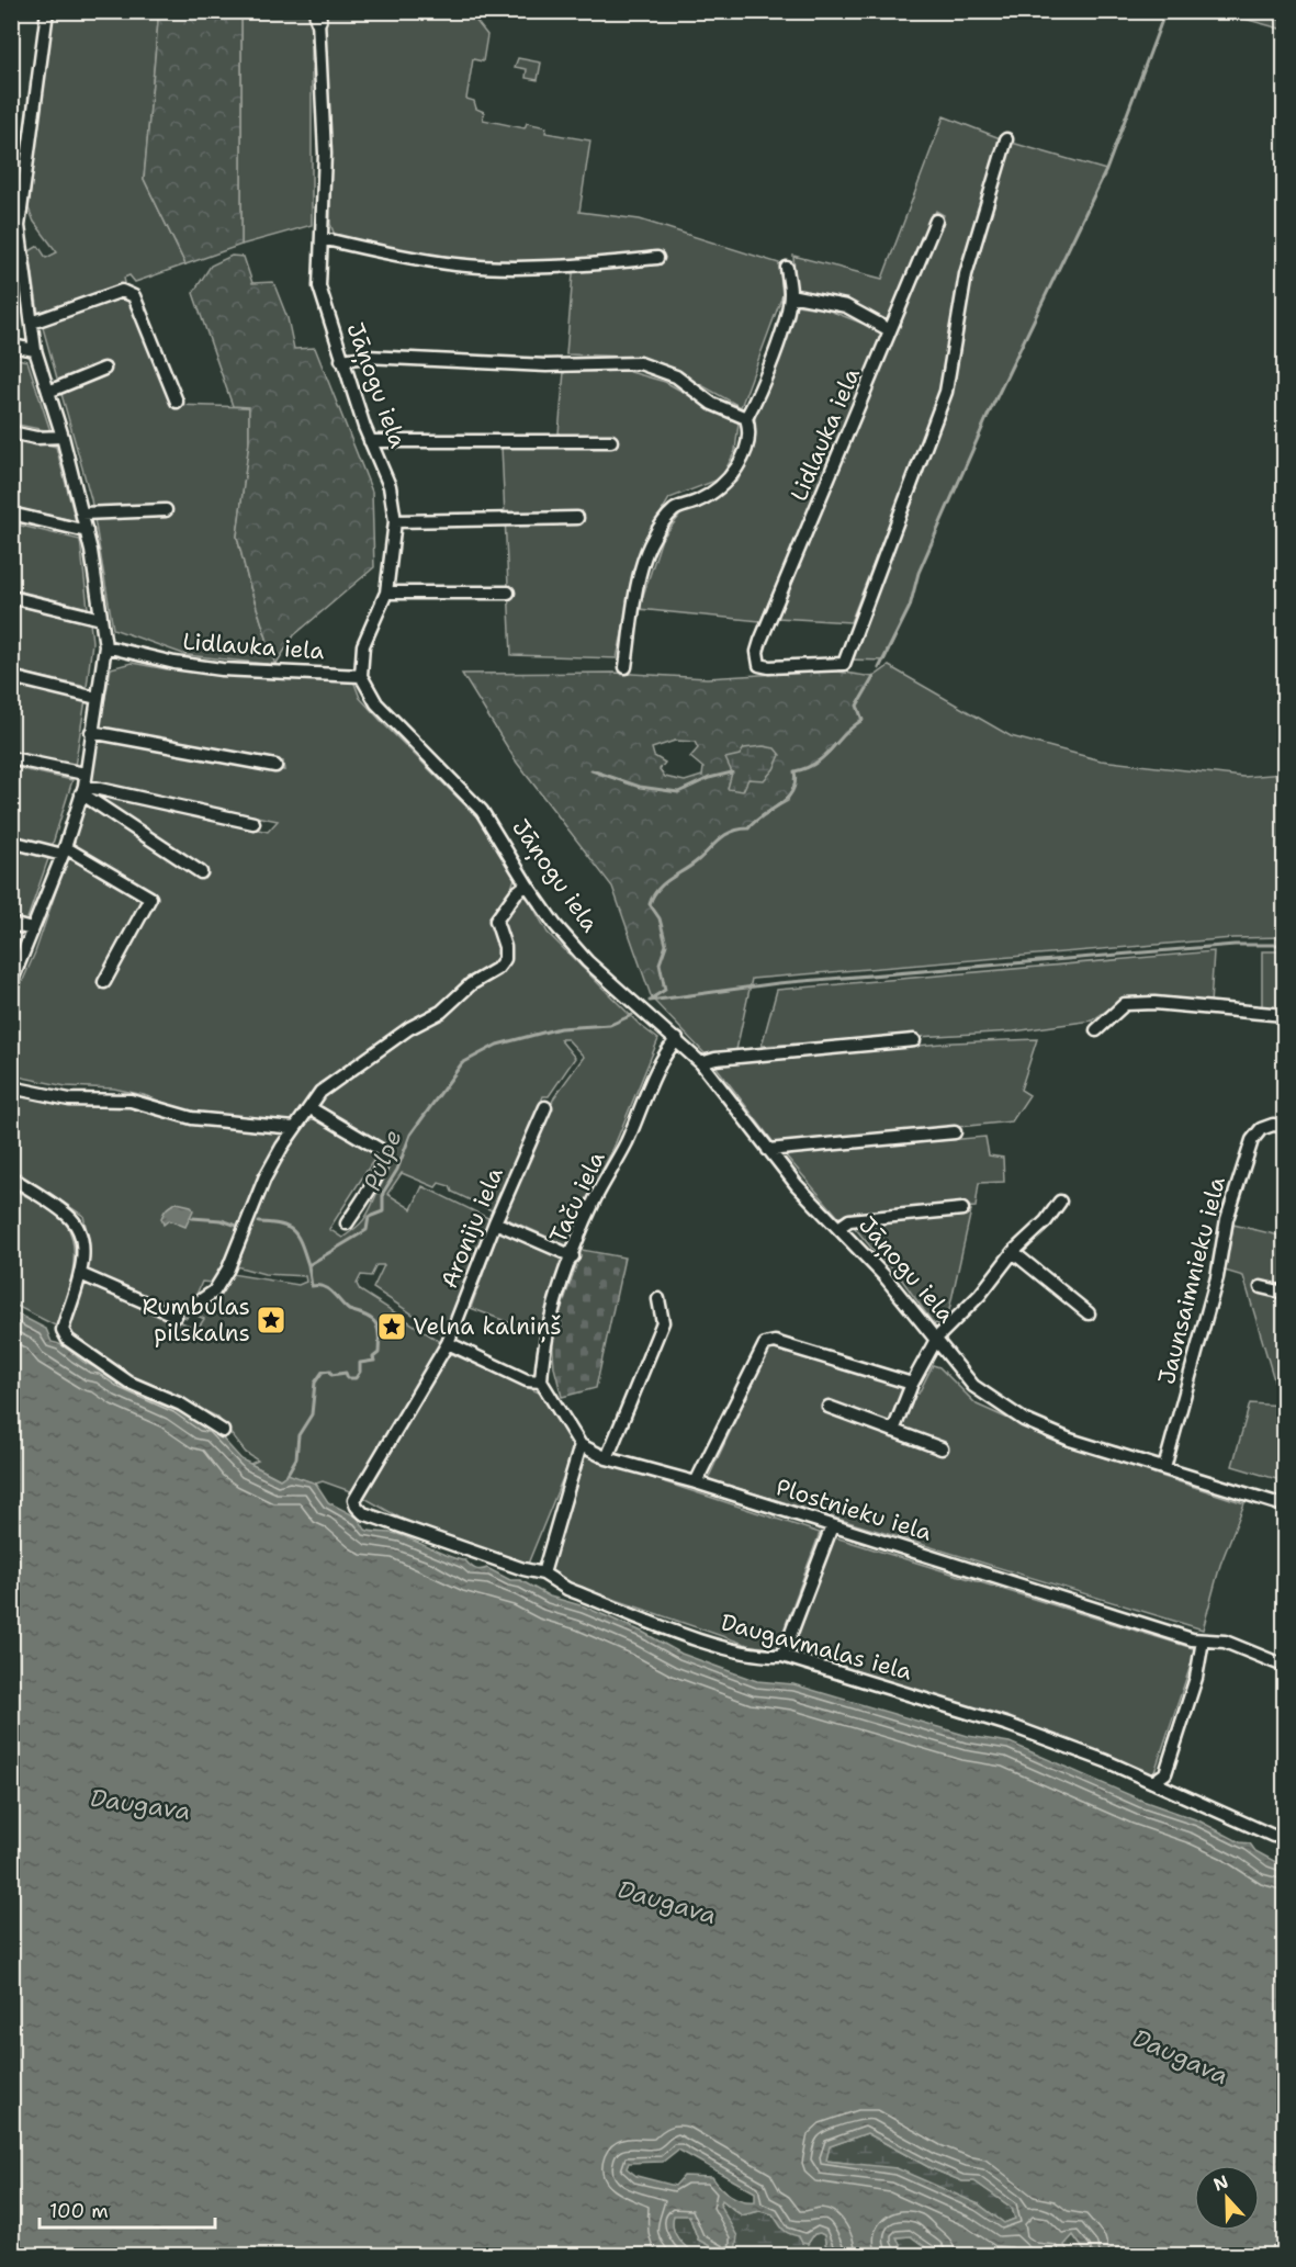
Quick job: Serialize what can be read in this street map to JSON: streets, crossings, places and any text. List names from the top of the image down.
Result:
{
  "streets": {
    "street": [
      "Jāņogu iela",
      "Lidlauka iela",
      "Taču iela",
      "Aroniju iela",
      "Jaunsaimnieku iela",
      "Plostnieku iela",
      "Daugavmalas iela"
    ]
  },
  "crossings": [
    ["Jāņogu iela", "Lidlauka iela"],
    ["Jāņogu iela", "Taču iela"],
    ["Jāņogu iela", "Jaunsaimnieku iela"],
    ["Aroniju iela", "Daugavmalas iela"]
  ],
  "water": ["Pulpe", "Daugava"],
  "places": {
    "place": ["Rumbulas pilskalns", "Velna kalniņš"]
  },
  "scale_bar": "100 m",
  "north": "top"
}
